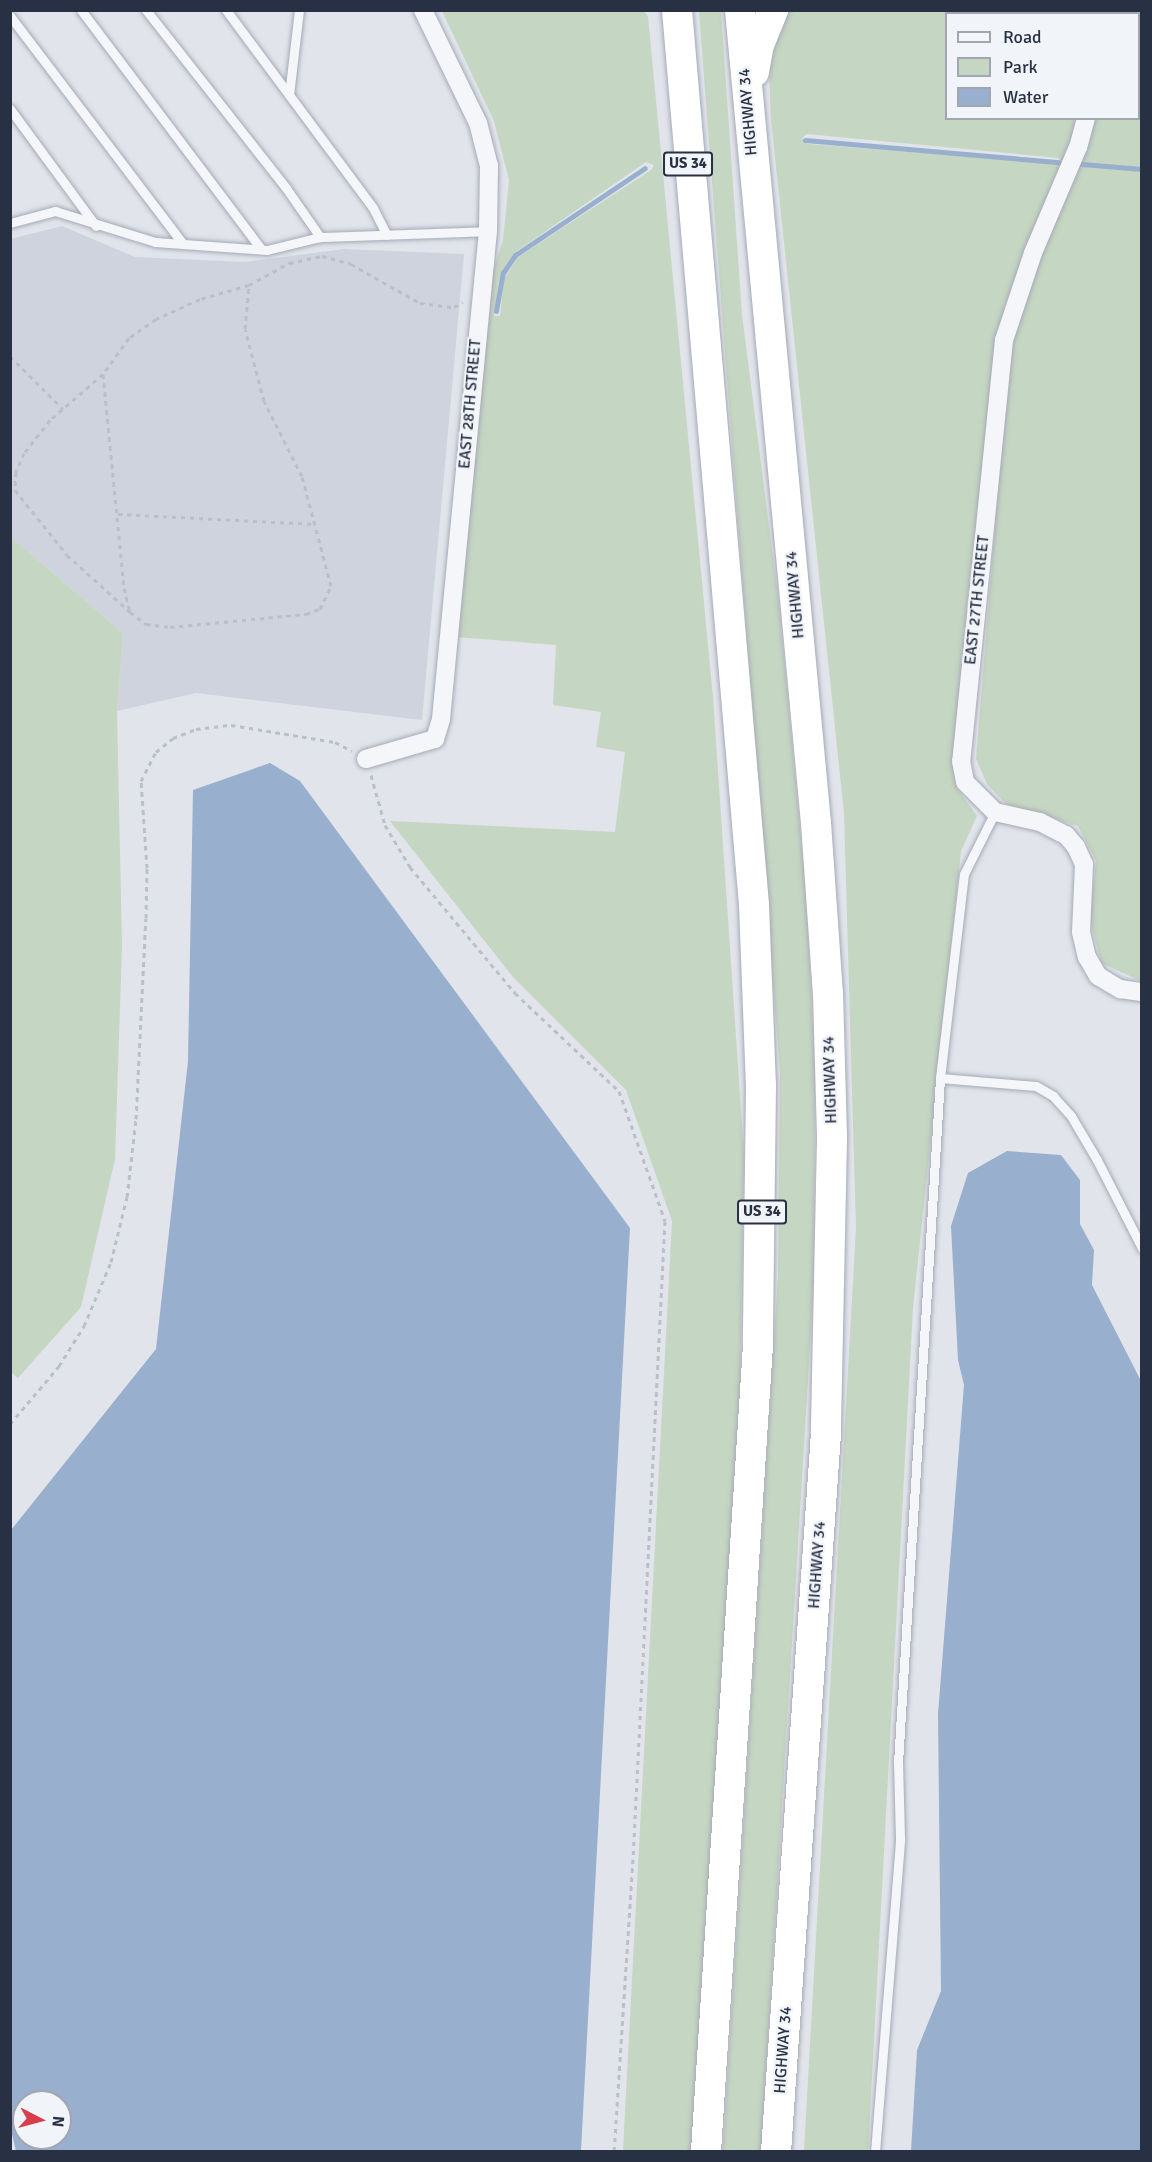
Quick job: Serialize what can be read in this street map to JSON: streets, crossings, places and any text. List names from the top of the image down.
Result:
{
  "streets": {
    "highway": ["HIGHWAY 34", "US 34"],
    "street": ["EAST 28TH STREET", "EAST 27TH STREET"]
  },
  "legend": ["Road", "Park", "Water"],
  "north": "right"
}
